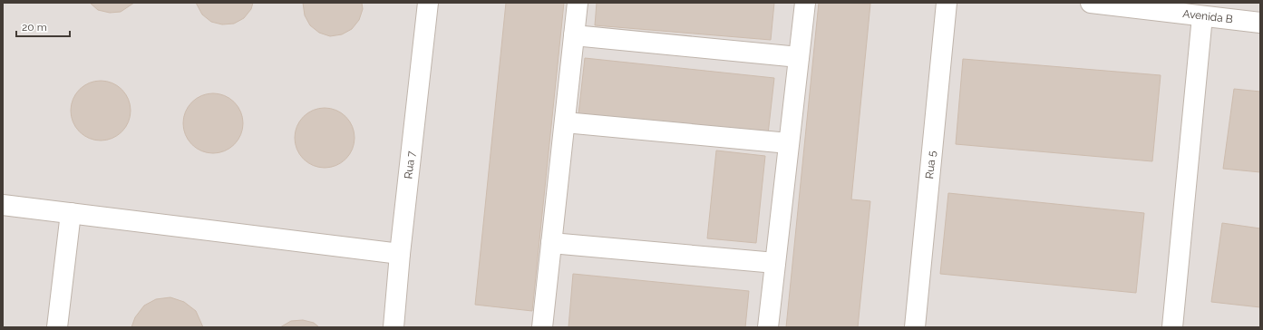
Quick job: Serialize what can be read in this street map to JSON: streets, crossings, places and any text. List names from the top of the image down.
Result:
{
  "streets": {
    "lane": ["Avenida B", "Rua 7", "Rua 5"]
  },
  "scale_bar": "20 m"
}
